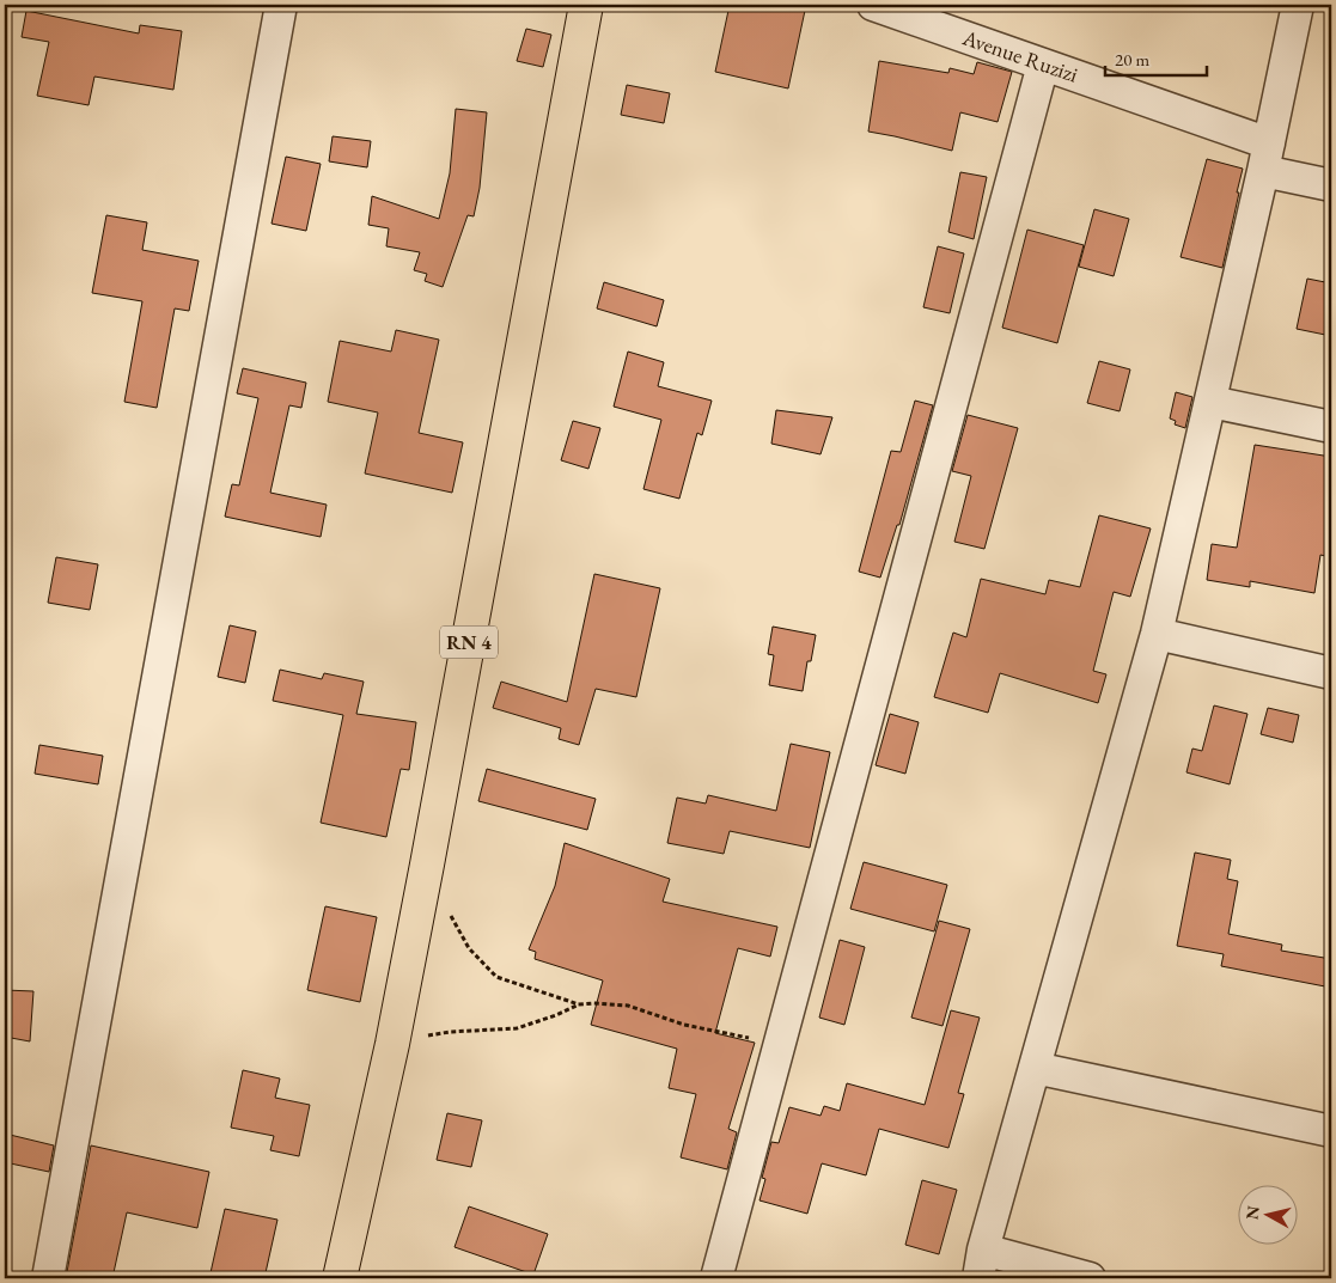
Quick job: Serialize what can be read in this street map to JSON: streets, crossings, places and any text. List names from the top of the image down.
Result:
{
  "streets": {
    "main road": ["RN 4"],
    "street": ["Avenue Ruzizi"]
  },
  "scale_bar": "20 m",
  "north": "left"
}
